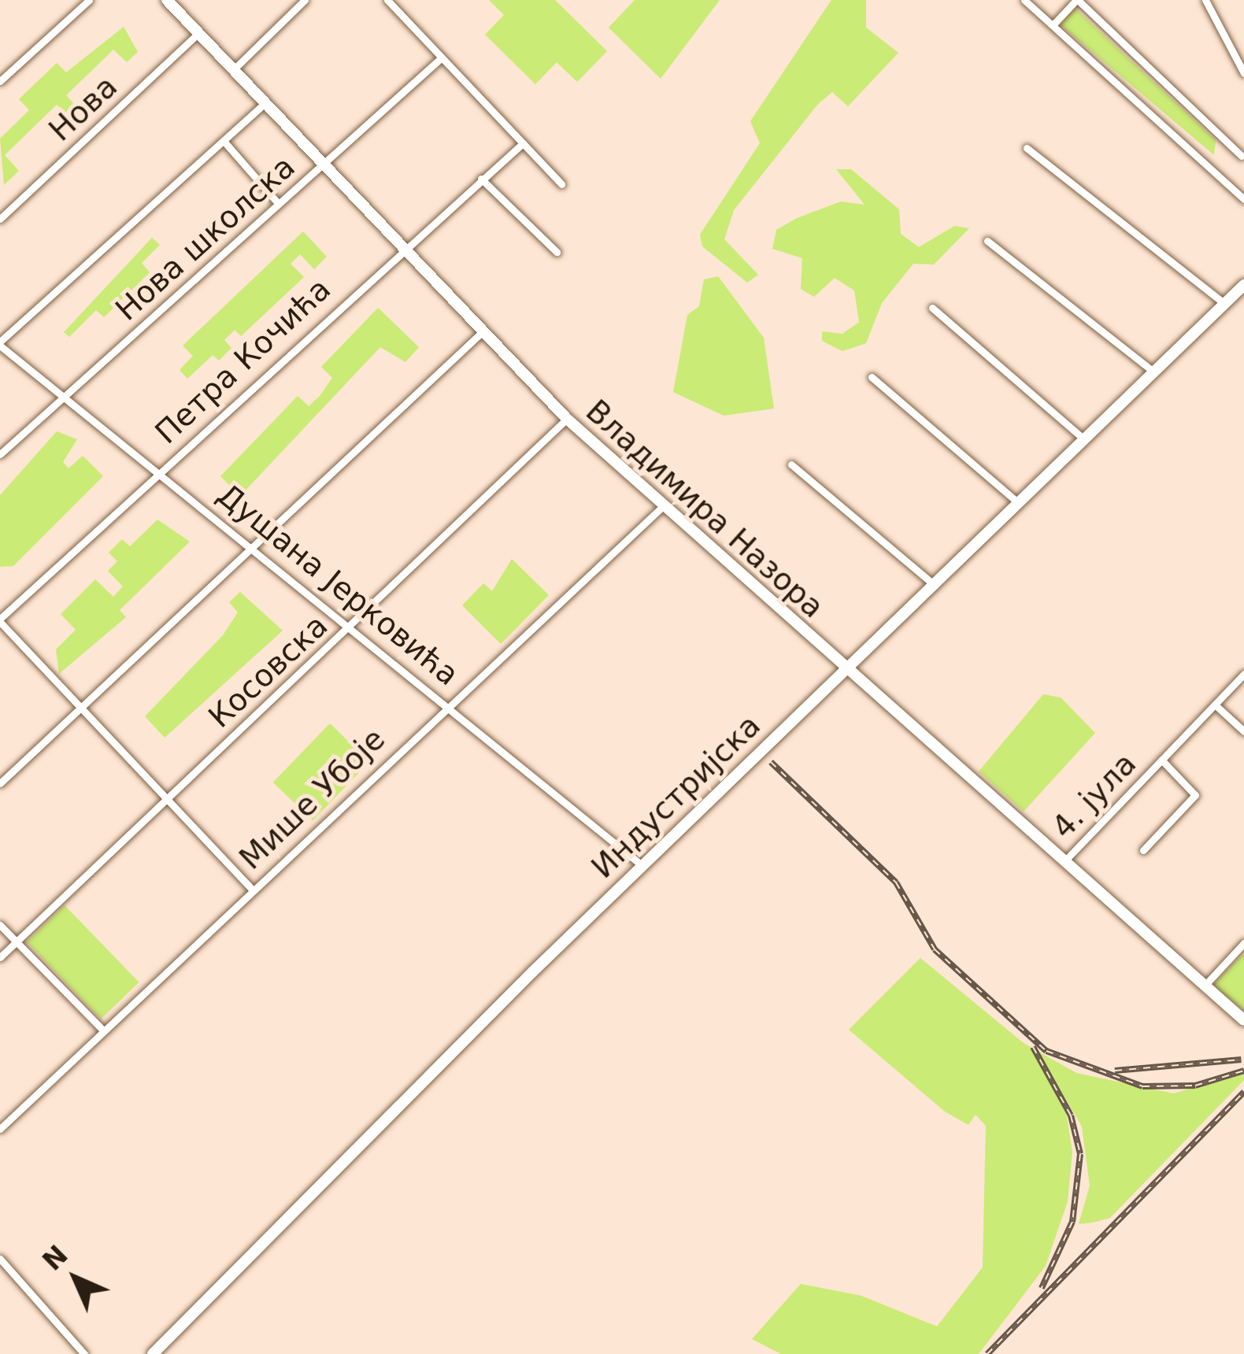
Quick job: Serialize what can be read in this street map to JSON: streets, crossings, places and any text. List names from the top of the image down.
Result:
{
  "streets": {
    "main road": ["Владимира Назора", "Индустријска"],
    "street": [
      "Нова",
      "Нова школска",
      "Петра Кочића",
      "Душана Јерковића",
      "Косовска",
      "4. јула",
      "Мише Убоје"
    ]
  },
  "crossings": [
    ["Нова", "Владимира Назора"],
    ["Нова школска", "Владимира Назора"],
    ["Нова школска", "Душана Јерковића"],
    ["Петра Кочића", "Владимира Назора"],
    ["Петра Кочића", "Душана Јерковића"],
    ["Владимира Назора", "Косовска"],
    ["Владимира Назора", "4. јула"],
    ["Владимира Назора", "Индустријска"],
    ["Владимира Назора", "Мише Убоје"],
    ["Душана Јерковића", "Косовска"],
    ["Душана Јерковића", "Индустријска"],
    ["Душана Јерковића", "Мише Убоје"]
  ],
  "north": "top left"
}
